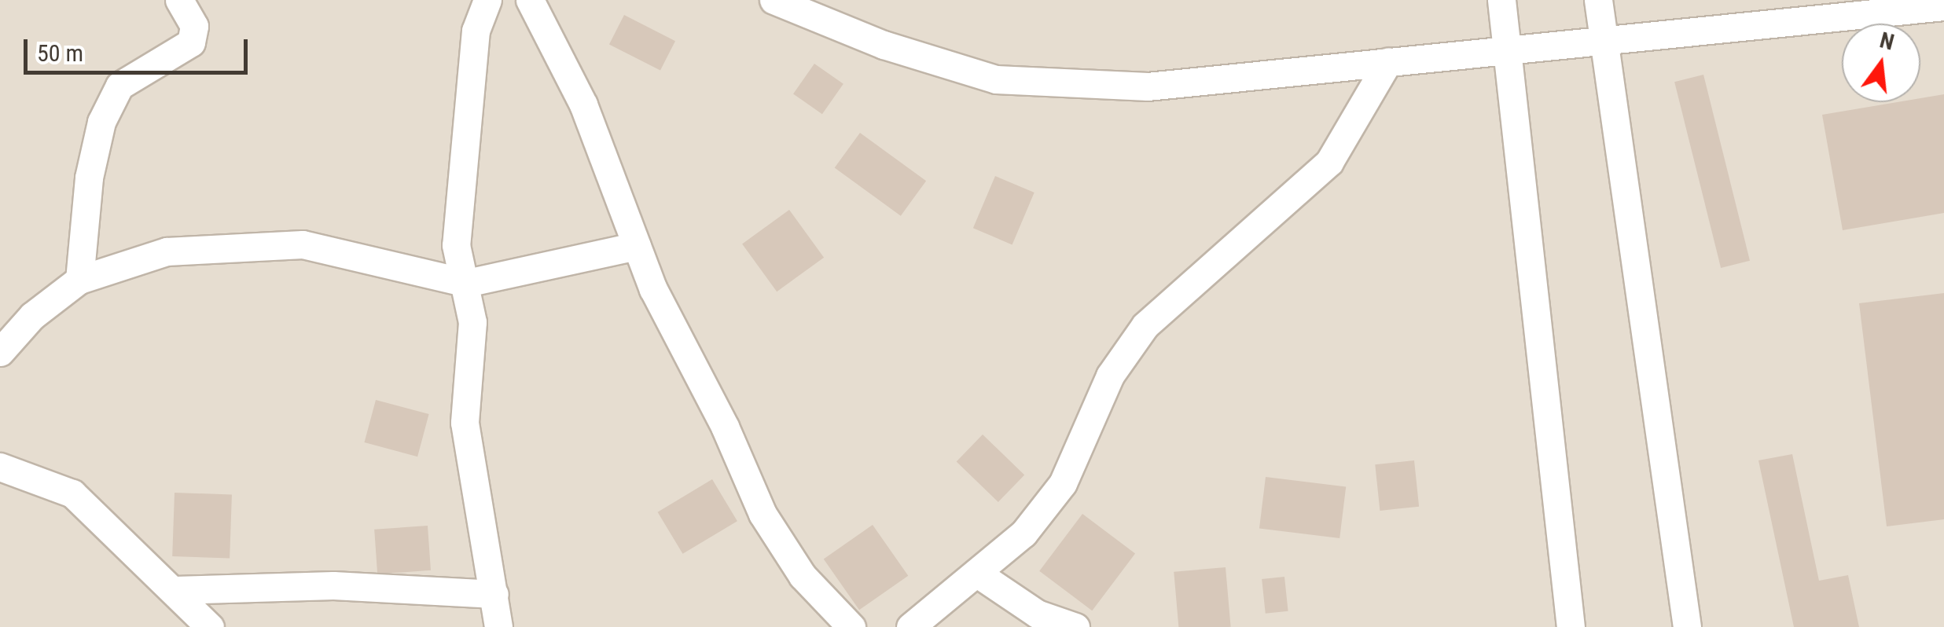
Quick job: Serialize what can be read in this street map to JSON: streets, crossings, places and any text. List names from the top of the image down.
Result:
{
  "scale_bar": "50 m",
  "north": "top"
}
